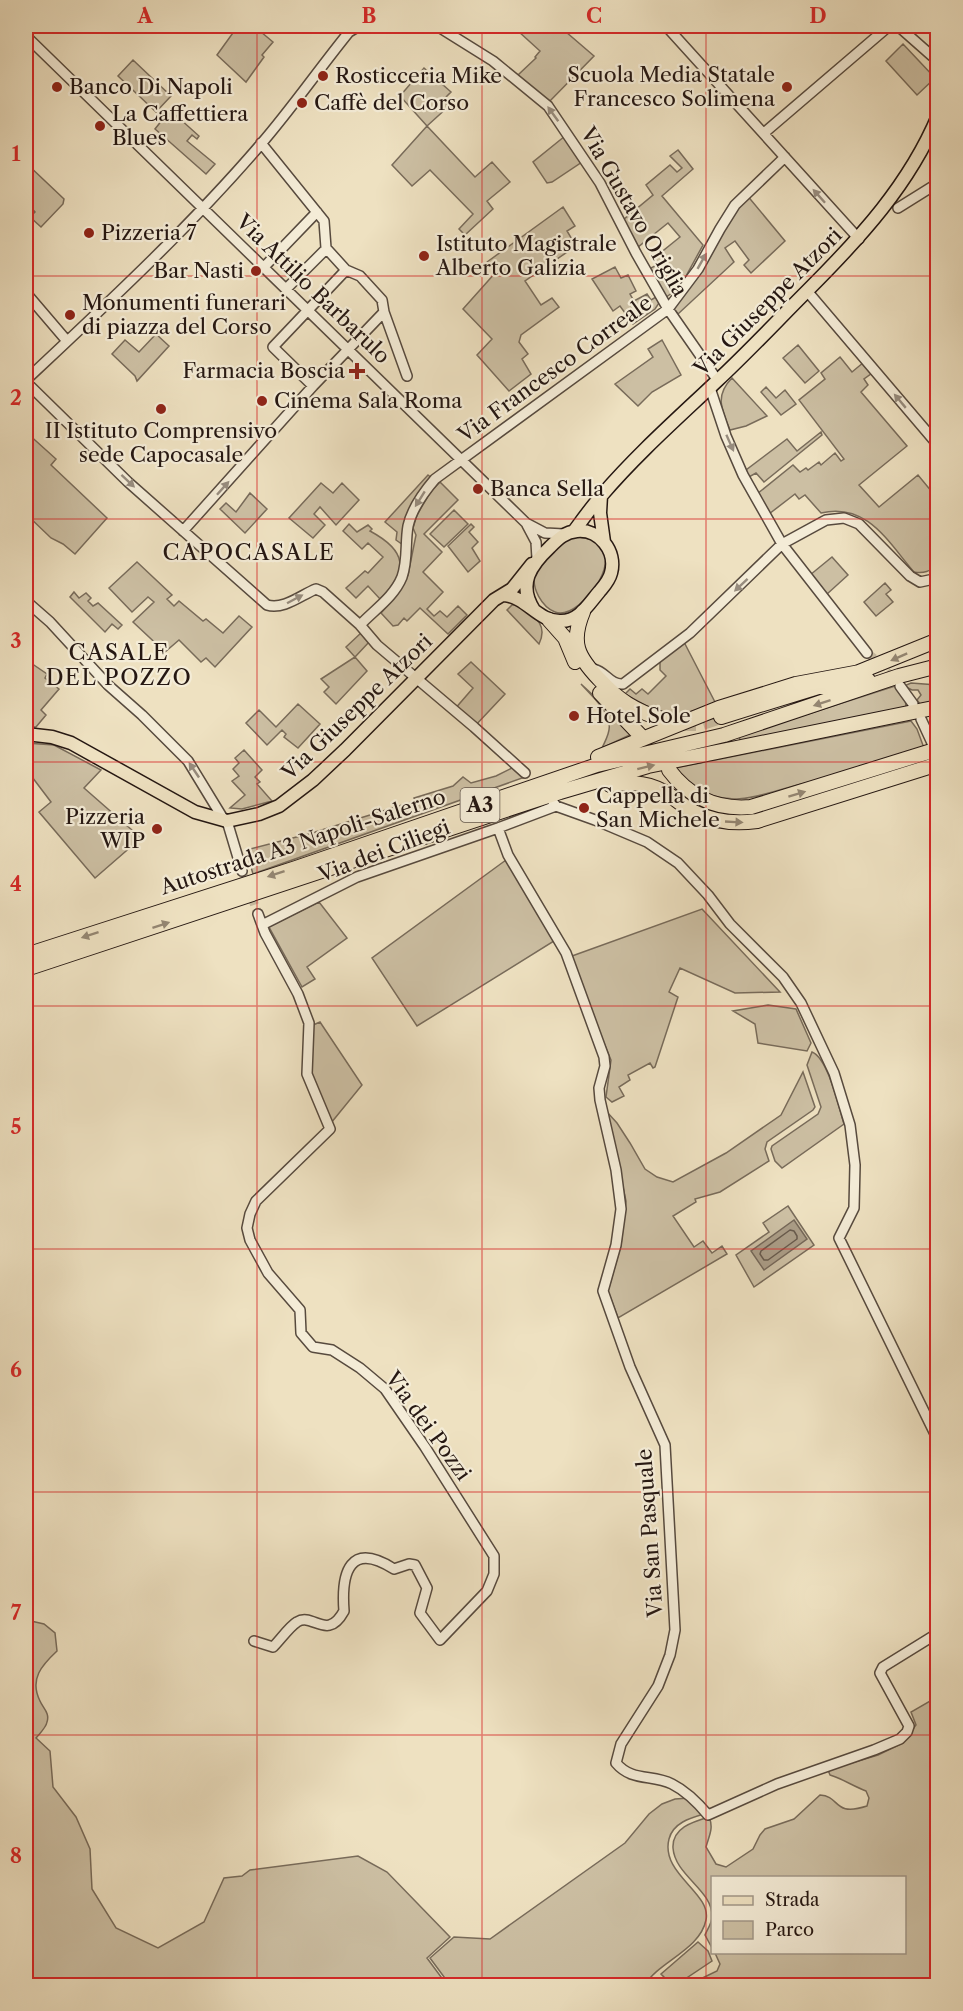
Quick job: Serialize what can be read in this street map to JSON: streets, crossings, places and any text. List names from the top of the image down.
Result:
{
  "streets": {
    "highway": ["A3", "Autostrada A3 Napoli-Salerno"],
    "main road": ["Via Giuseppe Atzori"],
    "street": [
      "Via Gustavo Origlia",
      "Via Attilio Barbarulo",
      "Via Francesco Correale",
      "Via dei Ciliegi",
      "Via dei Pozzi",
      "Via San Pasquale"
    ]
  },
  "crossings": [
    ["Via Gustavo Origlia", "Via Giuseppe Atzori"],
    ["Via Gustavo Origlia", "Via Francesco Correale"],
    ["Via Attilio Barbarulo", "Via Giuseppe Atzori"],
    ["Via Attilio Barbarulo", "Via Francesco Correale"],
    ["A3", "Autostrada A3 Napoli-Salerno"],
    ["A3", "Via dei Ciliegi"],
    ["Autostrada A3 Napoli-Salerno", "Via dei Ciliegi"],
    ["Via dei Ciliegi", "Via dei Pozzi"],
    ["Via dei Ciliegi", "Via San Pasquale"]
  ],
  "districts": ["CAPOCASALE", "CASALE DEL POZZO"],
  "places": {
    "other": [
      "Rosticceria Mike",
      "Banco Di Napoli",
      "Scuola Media Statale Francesco Solimena",
      "Caffè del Corso",
      "La Caffettiera Blues",
      "Pizzeria 7",
      "Istituto Magistrale Alberto Galizia",
      "Bar Nasti",
      "Monumenti funerari di piazza del Corso",
      "Cinema Sala Roma",
      "II Istituto Comprensivo sede Capocasale",
      "Banca Sella",
      "Hotel Sole",
      "Cappella di San Michele",
      "Pizzeria WIP"
    ],
    "health": ["Farmacia Boscia"]
  },
  "legend": ["Strada", "Parco"],
  "grid": {
    "columns": [
      "A",
      "B",
      "C",
      "D"
    ],
    "rows": [
      "1",
      "2",
      "3",
      "4",
      "5",
      "6",
      "7",
      "8"
    ]
  }
}
